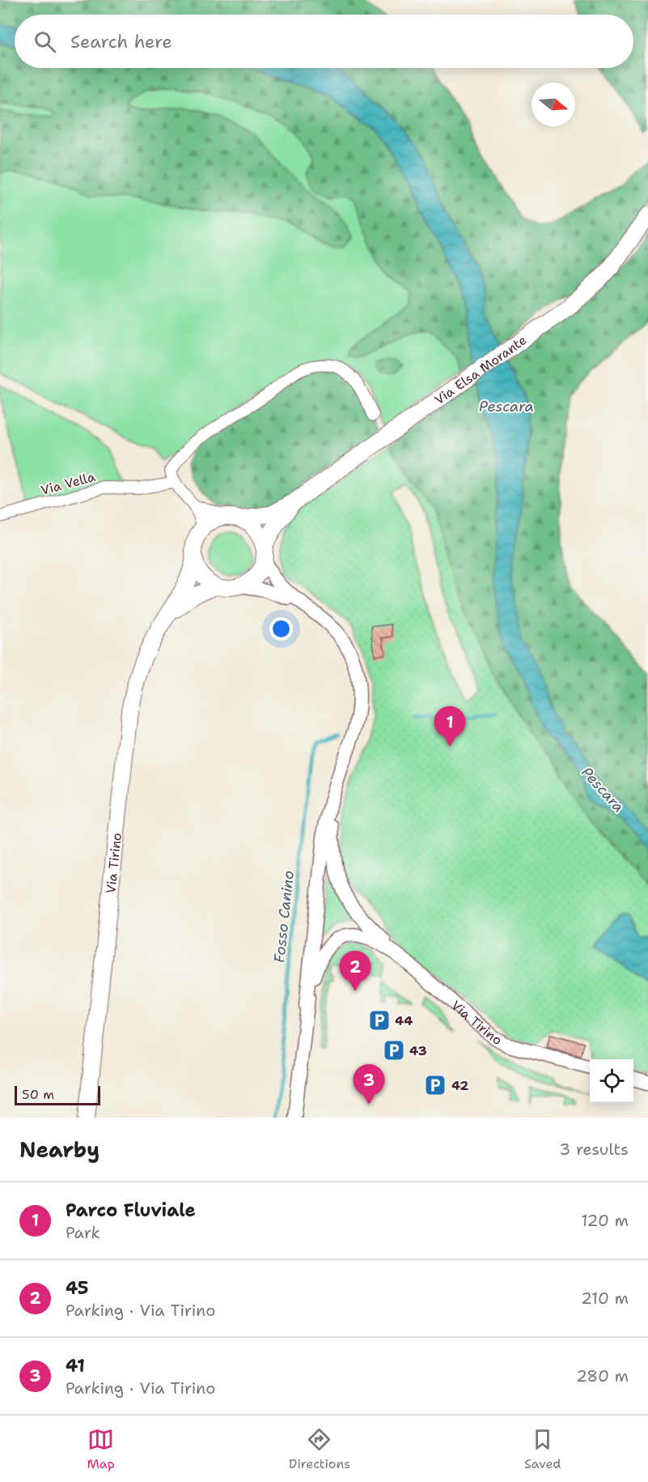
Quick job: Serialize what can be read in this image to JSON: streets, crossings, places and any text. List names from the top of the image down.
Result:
{
  "streets": {
    "main road": ["Via Elsa Morante", "Via Tirino"],
    "street": ["Via Vella"]
  },
  "crossings": [
    ["Via Elsa Morante", "Via Tirino"]
  ],
  "water": ["Pescara", "Fosso Canino"],
  "places": {
    "parking": ["44", "43", "42"]
  },
  "scale_bar": "50 m",
  "north": "right",
  "page": {
    "search": "Search here",
    "pins": ["1", "2", "3"],
    "scale": "50 m",
    "heading": ["Nearby", "3 results"],
    "list": [
      {
        "mark": "1",
        "name": "Parco Fluviale",
        "note": "Park",
        "value": "120 m"
      },
      {
        "mark": "2",
        "name": "45",
        "note": "Parking · Via Tirino",
        "value": "210 m"
      },
      {
        "mark": "3",
        "name": "41",
        "note": "Parking · Via Tirino",
        "value": "280 m"
      }
    ],
    "nav": ["Map", "Directions", "Saved"]
  }
}
